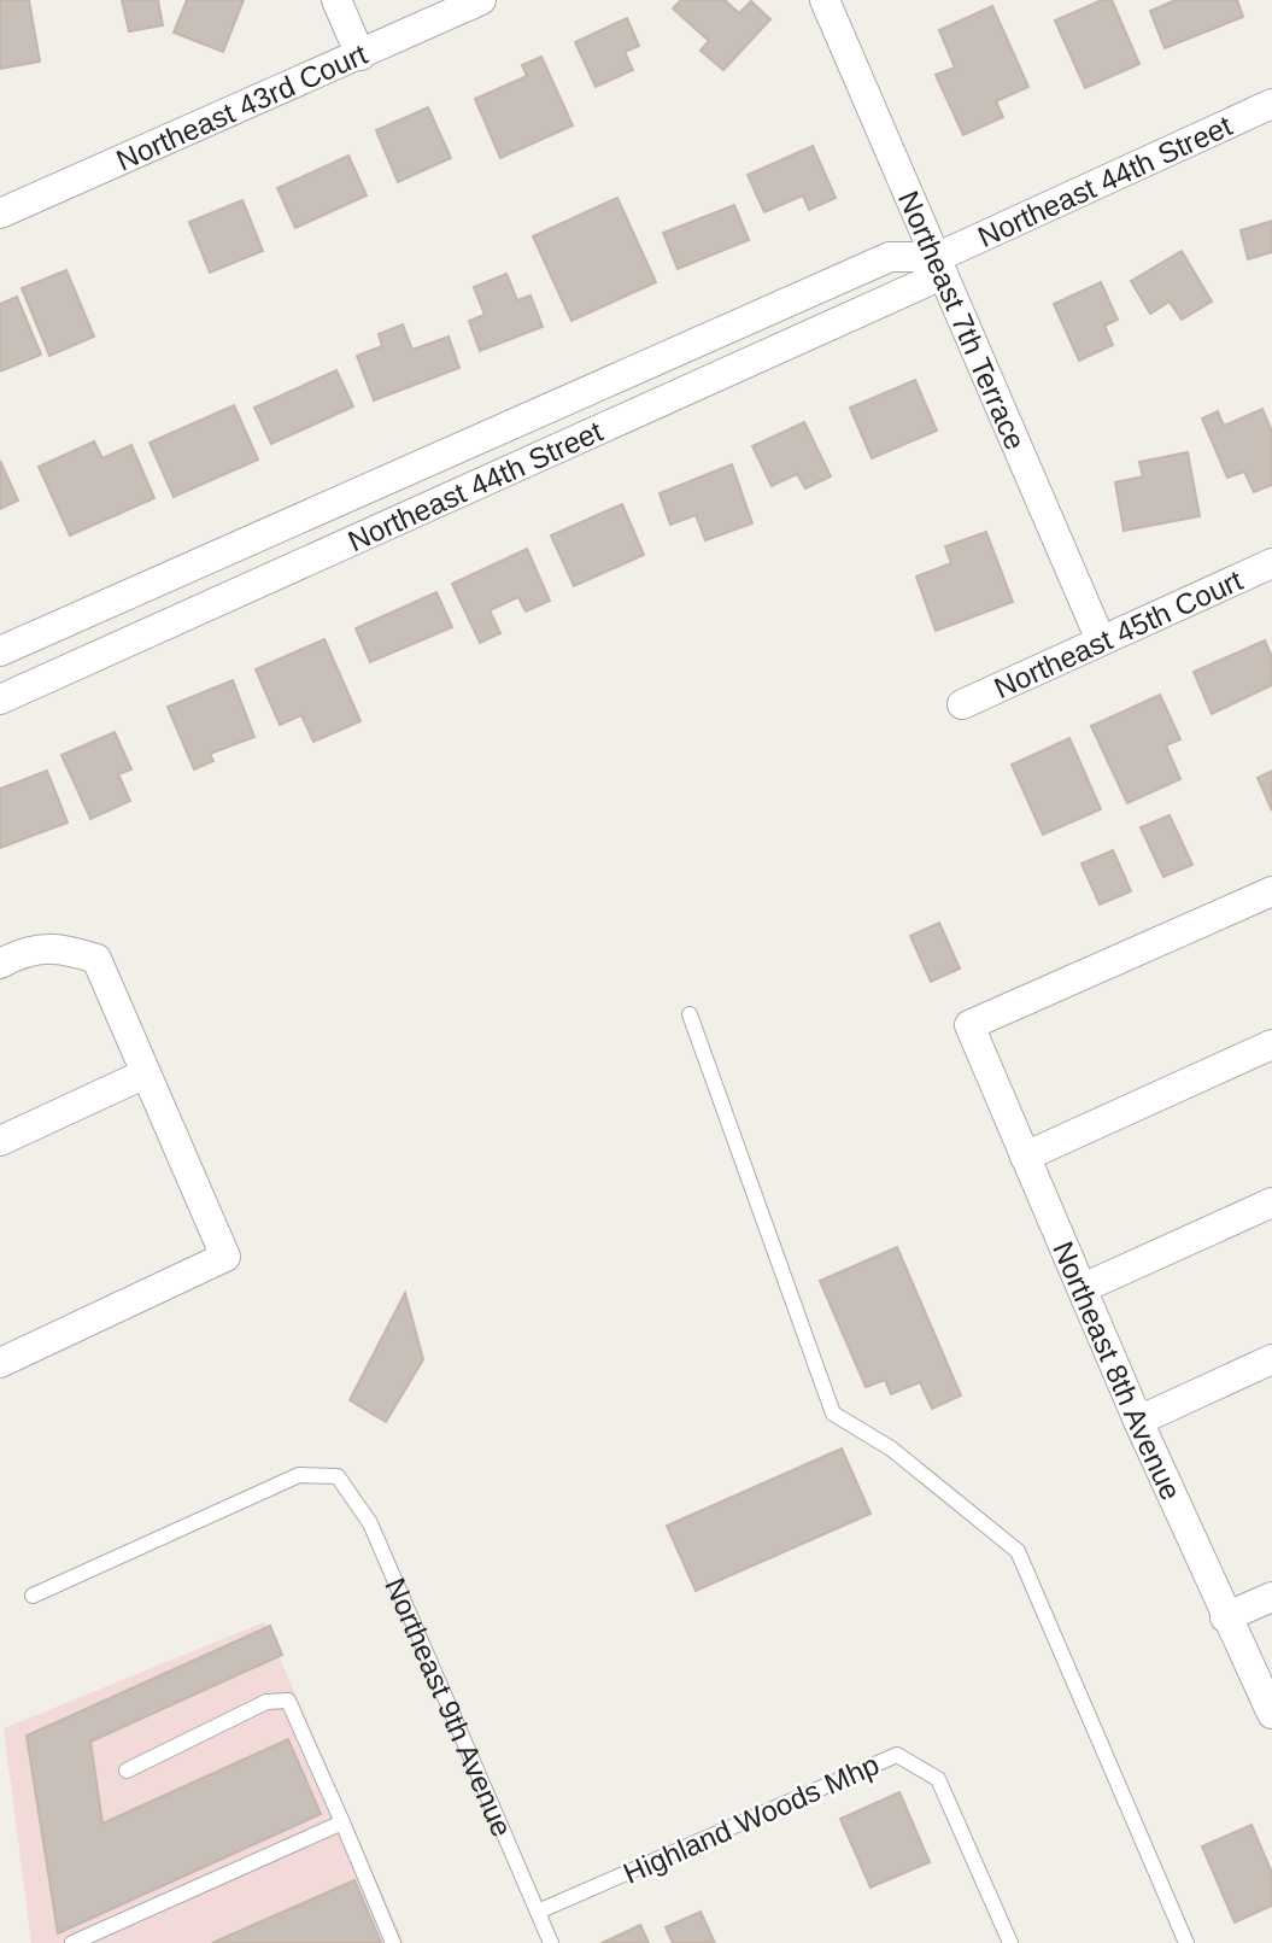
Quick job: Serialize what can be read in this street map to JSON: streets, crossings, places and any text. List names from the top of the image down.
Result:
{
  "streets": {
    "street": [
      "Northeast 43rd Court",
      "Northeast 44th Street",
      "Northeast 7th Terrace",
      "Northeast 45th Court",
      "Northeast 8th Avenue"
    ],
    "lane": ["Northeast 9th Avenue", "Highland Woods Mhp"]
  },
  "crossings": [
    ["Northeast 44th Street", "Northeast 7th Terrace"],
    ["Northeast 7th Terrace", "Northeast 45th Court"],
    ["Northeast 9th Avenue", "Highland Woods Mhp"]
  ]
}
